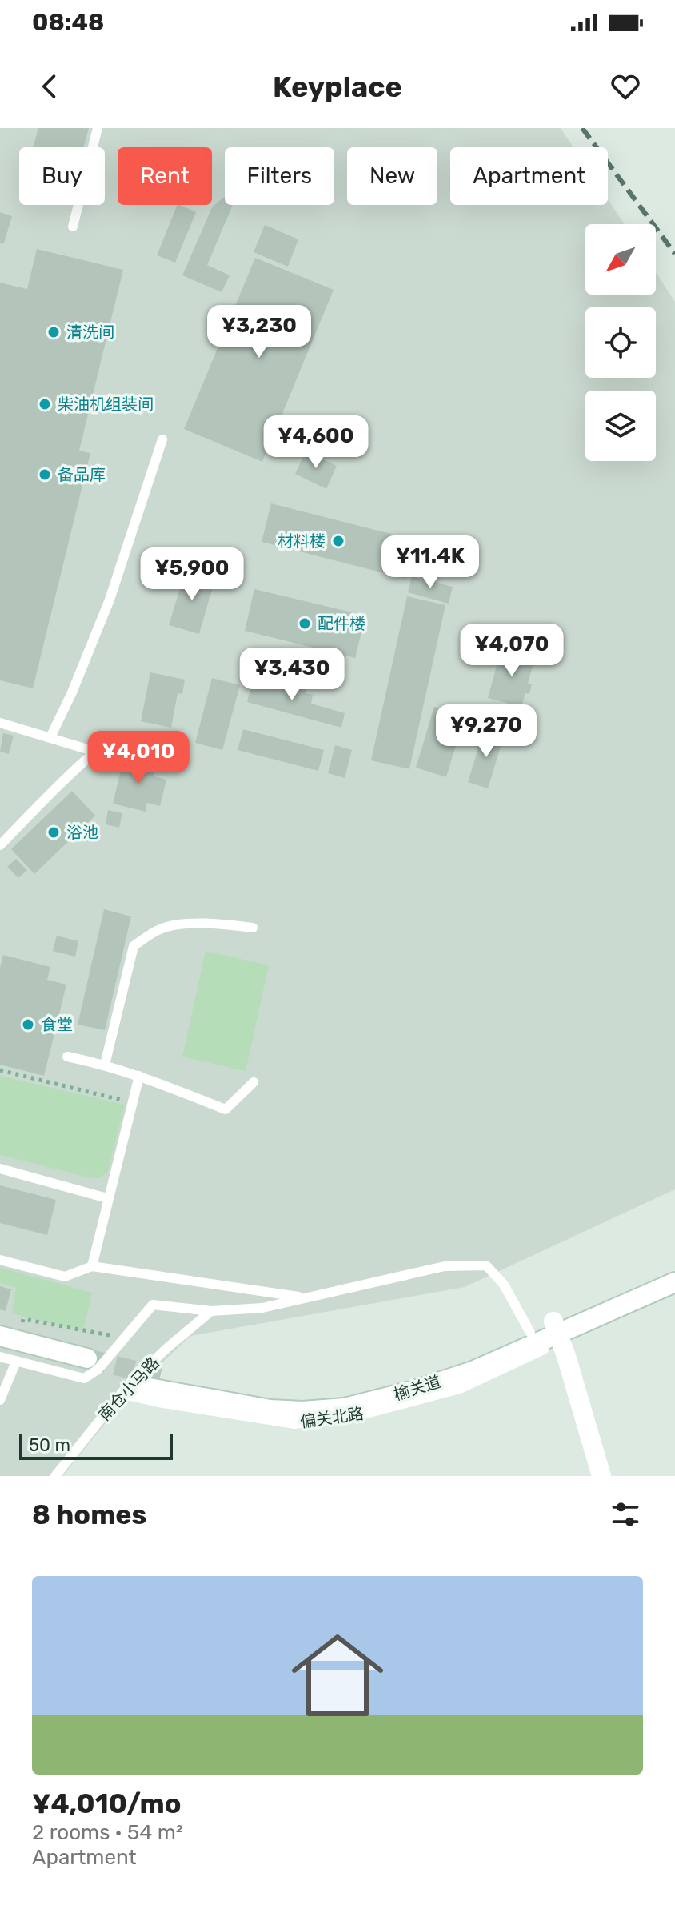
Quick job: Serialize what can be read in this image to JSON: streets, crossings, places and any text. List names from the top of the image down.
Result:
{
  "streets": {
    "main road": ["榆关道"],
    "lane": ["南仓小马路", "偏关北路"]
  },
  "crossings": [
    ["榆关道", "偏关北路"],
    ["南仓小马路", "偏关北路"]
  ],
  "places": [
    "清洗间",
    "柴油机组装间",
    "备品库",
    "材料楼",
    "配件楼",
    "浴池",
    "食堂"
  ],
  "scale_bar": "50 m",
  "north": "bottom left",
  "page": {
    "status": "08:48",
    "header": "Keyplace",
    "chip": [
      "Buy",
      "Rent",
      "Filters",
      "New",
      "Apartment"
    ],
    "price": [
      "¥3,230",
      "¥4,600",
      "¥11.4K",
      "¥5,900",
      "¥4,070",
      "¥3,430",
      "¥9,270",
      "¥4,010"
    ],
    "scale": "50 m",
    "heading": "8 homes",
    "list": [
      {
        "name": "¥4,010/mo",
        "note": "2 rooms · 54 m² · Apartment"
      }
    ]
  }
}
